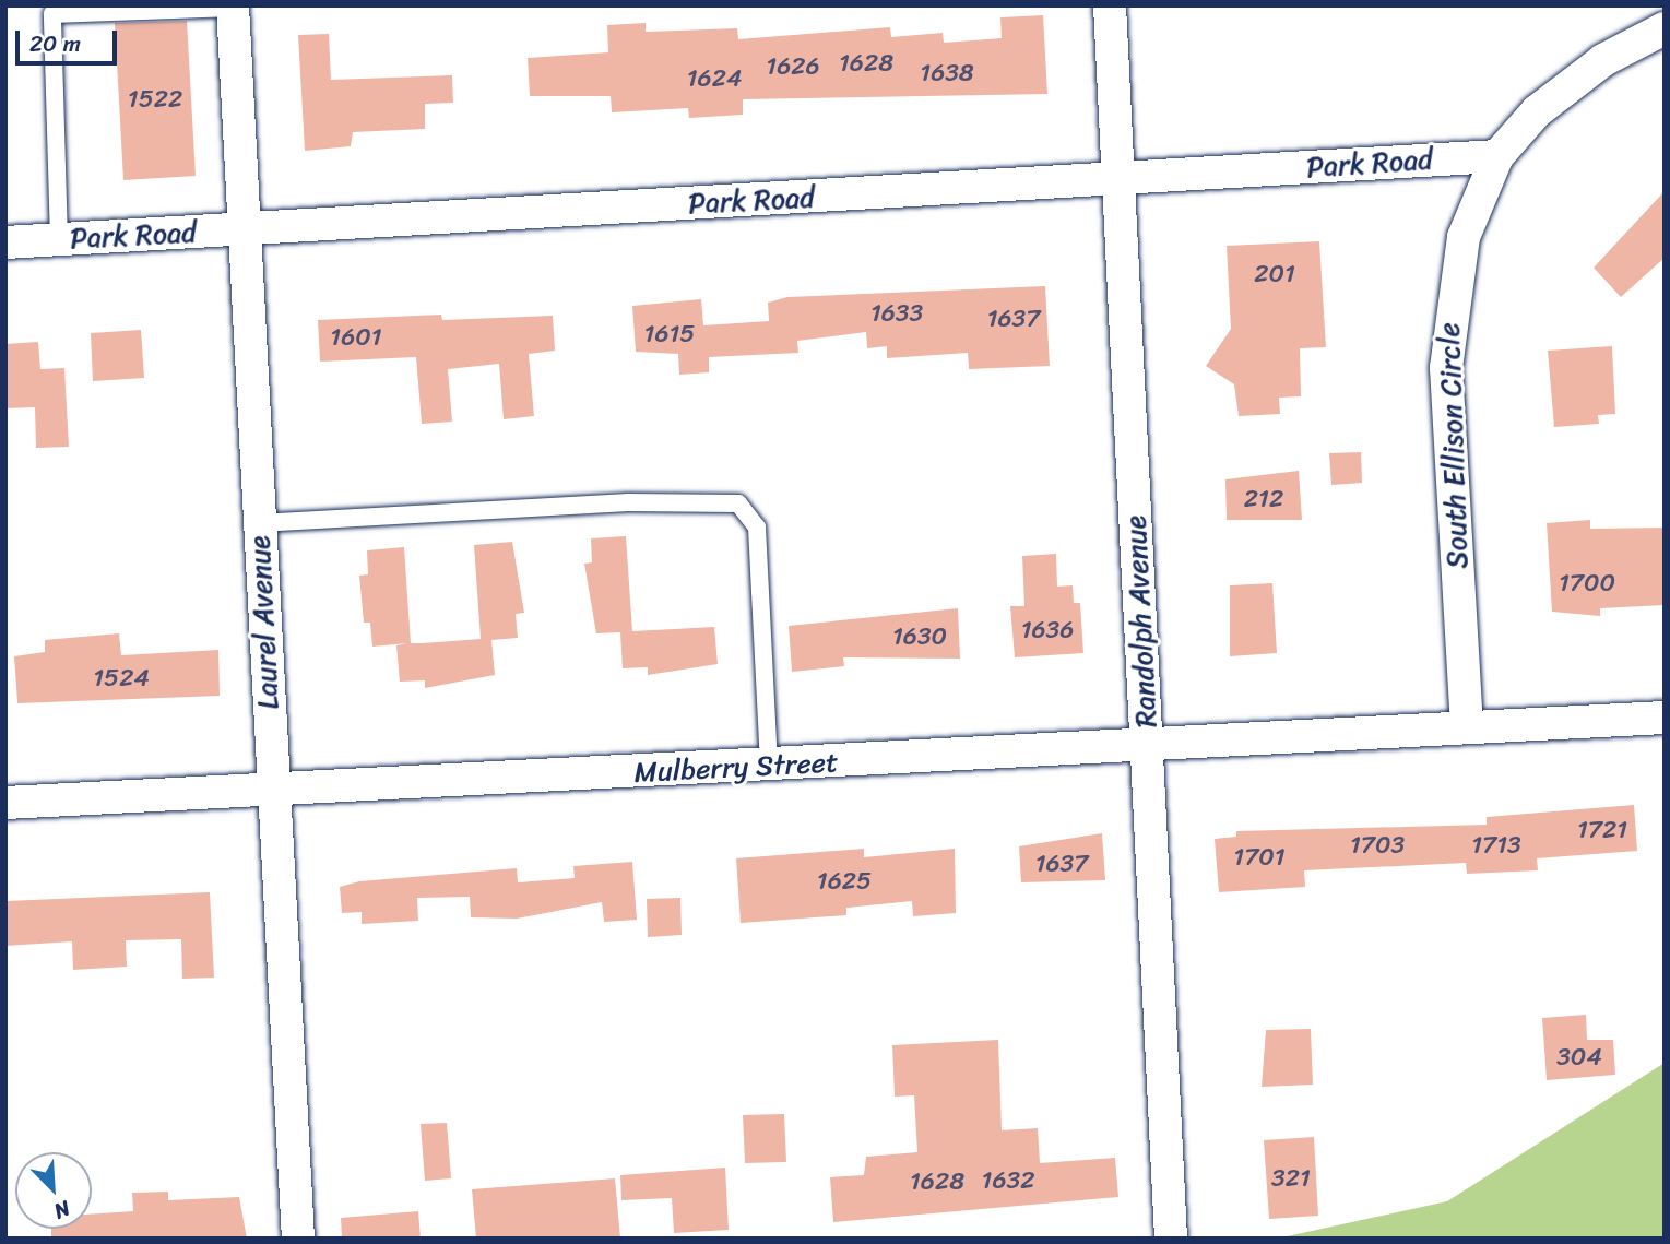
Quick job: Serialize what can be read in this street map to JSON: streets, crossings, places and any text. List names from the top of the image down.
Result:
{
  "streets": {
    "street": [
      "Park Road",
      "South Ellison Circle",
      "Randolph Avenue",
      "Laurel Avenue",
      "Mulberry Street"
    ]
  },
  "crossings": [
    ["Park Road", "South Ellison Circle"],
    ["Park Road", "Randolph Avenue"],
    ["Park Road", "Laurel Avenue"],
    ["South Ellison Circle", "Mulberry Street"],
    ["Randolph Avenue", "Mulberry Street"],
    ["Laurel Avenue", "Mulberry Street"]
  ],
  "house_numbers": [
    "1628",
    "1626",
    "1638",
    "1624",
    "1522",
    "201",
    "1633",
    "1637",
    "1615",
    "1601",
    "212",
    "1700",
    "1636",
    "1630",
    "1524",
    "1721",
    "1703",
    "1713",
    "1701",
    "1637",
    "1625",
    "304",
    "321",
    "1632",
    "1628"
  ],
  "scale_bar": "20 m",
  "north": "bottom right"
}
